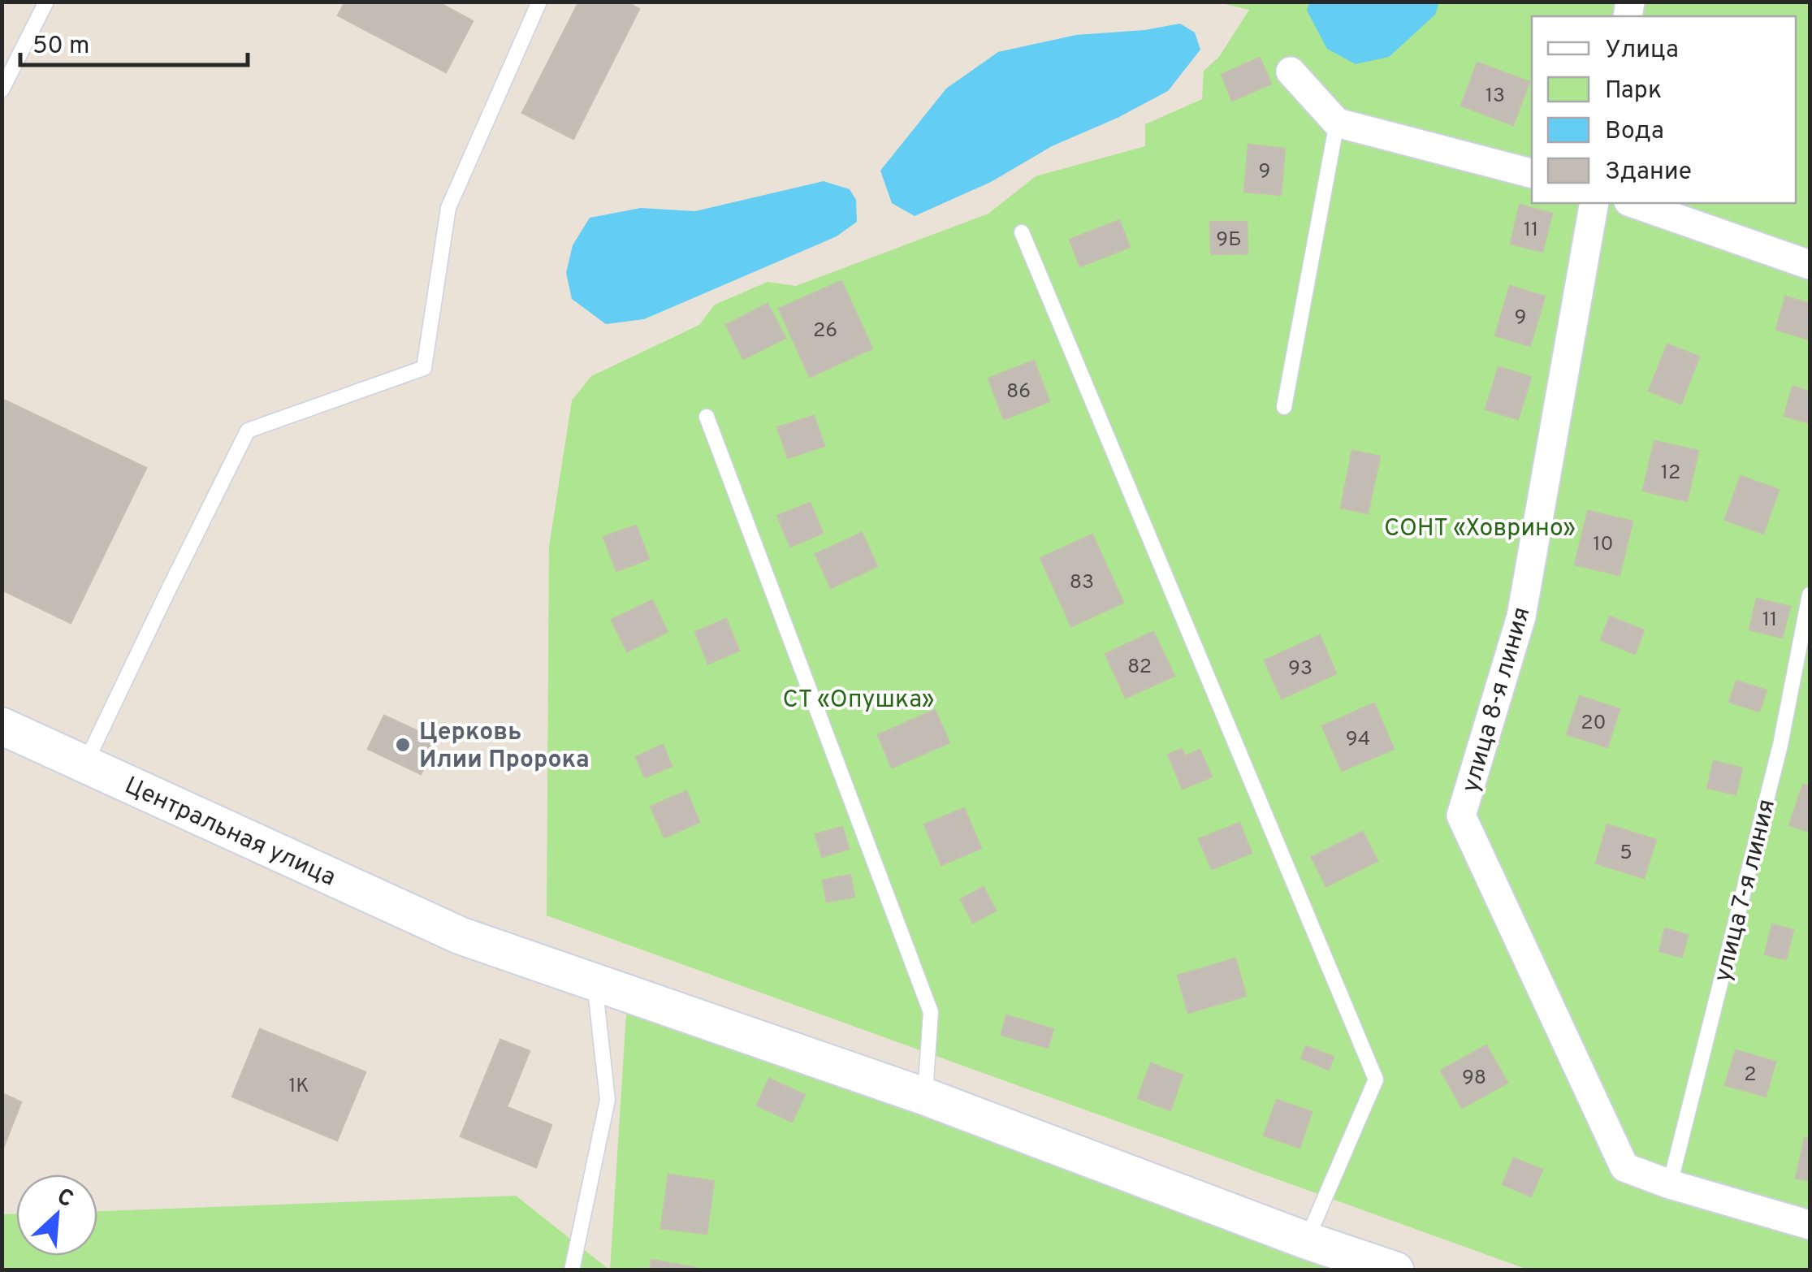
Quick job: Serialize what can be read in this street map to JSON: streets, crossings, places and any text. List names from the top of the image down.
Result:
{
  "streets": {
    "street": ["улица 8-я линия", "Центральная улица"],
    "lane": ["улица 7-я линия"]
  },
  "crossings": [
    ["улица 8-я линия", "улица 7-я линия"]
  ],
  "parks": ["СОНТ «Ховрино»", "СТ «Опушка»"],
  "places": ["Церковь Илии Пророка"],
  "house_numbers": [
    "13",
    "9",
    "11",
    "9Б",
    "9",
    "26",
    "86",
    "12",
    "10",
    "83",
    "11",
    "82",
    "93",
    "20",
    "94",
    "5",
    "2",
    "98",
    "1К"
  ],
  "legend": [
    "Улица",
    "Парк",
    "Вода",
    "Здание"
  ],
  "scale_bar": "50 m",
  "north": "top right"
}
